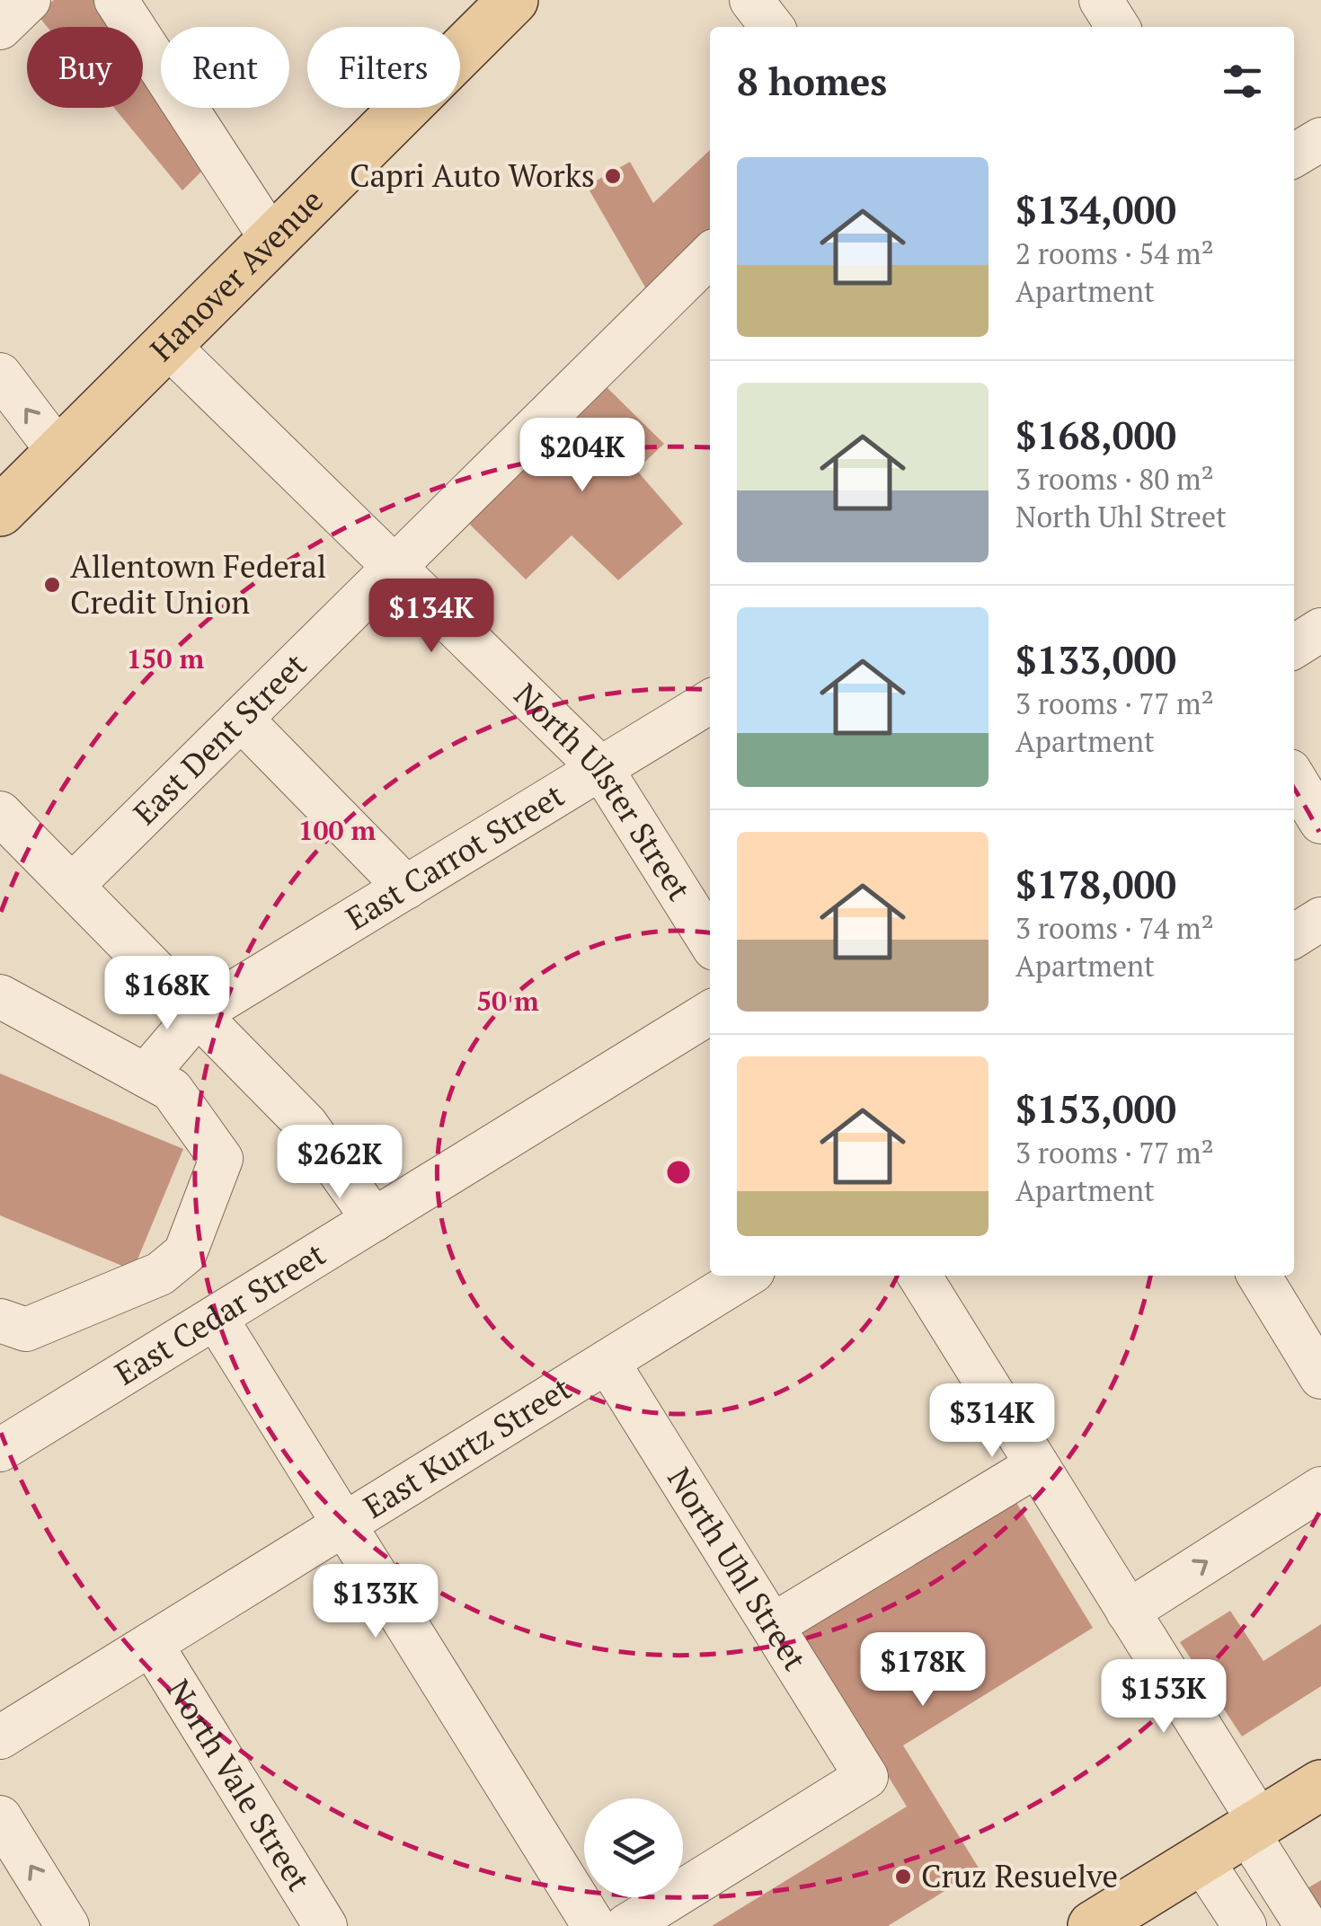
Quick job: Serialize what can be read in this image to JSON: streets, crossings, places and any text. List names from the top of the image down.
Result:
{
  "streets": {
    "main road": ["Hanover Avenue"],
    "street": [
      "East Dent Street",
      "North Ulster Street",
      "East Carrot Street",
      "East Cedar Street",
      "East Kurtz Street",
      "North Uhl Street",
      "North Vale Street"
    ]
  },
  "crossings": [
    ["Hanover Avenue", "North Ulster Street"],
    ["East Dent Street", "North Ulster Street"],
    ["North Ulster Street", "East Carrot Street"],
    ["East Kurtz Street", "North Uhl Street"],
    ["East Kurtz Street", "North Vale Street"]
  ],
  "places": ["Capri Auto Works", "Allentown Federal Credit Union", "Cruz Resuelve"],
  "page": {
    "chip": ["Buy", "Rent", "Filters"],
    "heading": "8 homes",
    "list": [
      {
        "name": "$134,000",
        "note": "2 rooms · 54 m² · Apartment"
      },
      {
        "name": "$168,000",
        "note": "3 rooms · 80 m² · North Uhl Street"
      },
      {
        "name": "$133,000",
        "note": "3 rooms · 77 m² · Apartment"
      },
      {
        "name": "$178,000",
        "note": "3 rooms · 74 m² · Apartment"
      },
      {
        "name": "$153,000",
        "note": "3 rooms · 77 m² · Apartment"
      }
    ],
    "price": [
      "$204K",
      "$134K",
      "$168K",
      "$262K",
      "$314K",
      "$133K",
      "$178K",
      "$153K"
    ]
  },
  "rings": ["150 m", "100 m", "50 m"]
}
